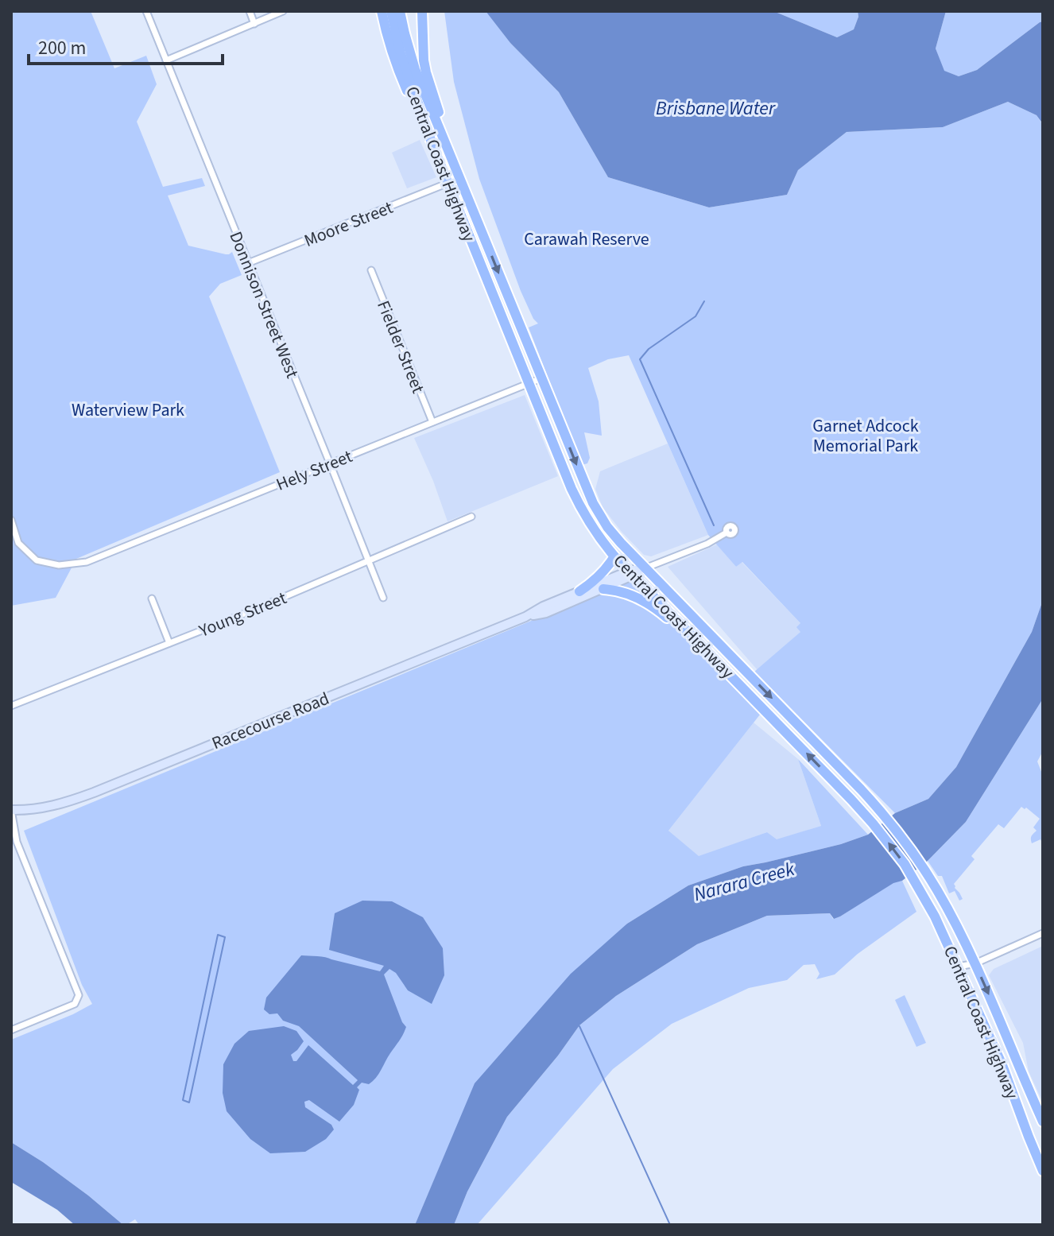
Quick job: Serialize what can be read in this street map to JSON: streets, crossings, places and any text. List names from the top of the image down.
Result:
{
  "streets": {
    "highway": ["Central Coast Highway"],
    "main road": ["Racecourse Road"],
    "street": [
      "Moore Street",
      "Donnison Street West",
      "Fielder Street",
      "Hely Street",
      "Young Street"
    ]
  },
  "crossings": [
    ["Central Coast Highway", "Moore Street"],
    ["Central Coast Highway", "Hely Street"],
    ["Central Coast Highway", "Racecourse Road"],
    ["Moore Street", "Donnison Street West"],
    ["Donnison Street West", "Hely Street"],
    ["Donnison Street West", "Young Street"],
    ["Fielder Street", "Hely Street"]
  ],
  "water": ["Brisbane Water", "Narara Creek"],
  "parks": ["Carawah Reserve", "Waterview Park", "Garnet Adcock Memorial Park"],
  "scale_bar": "200 m"
}
